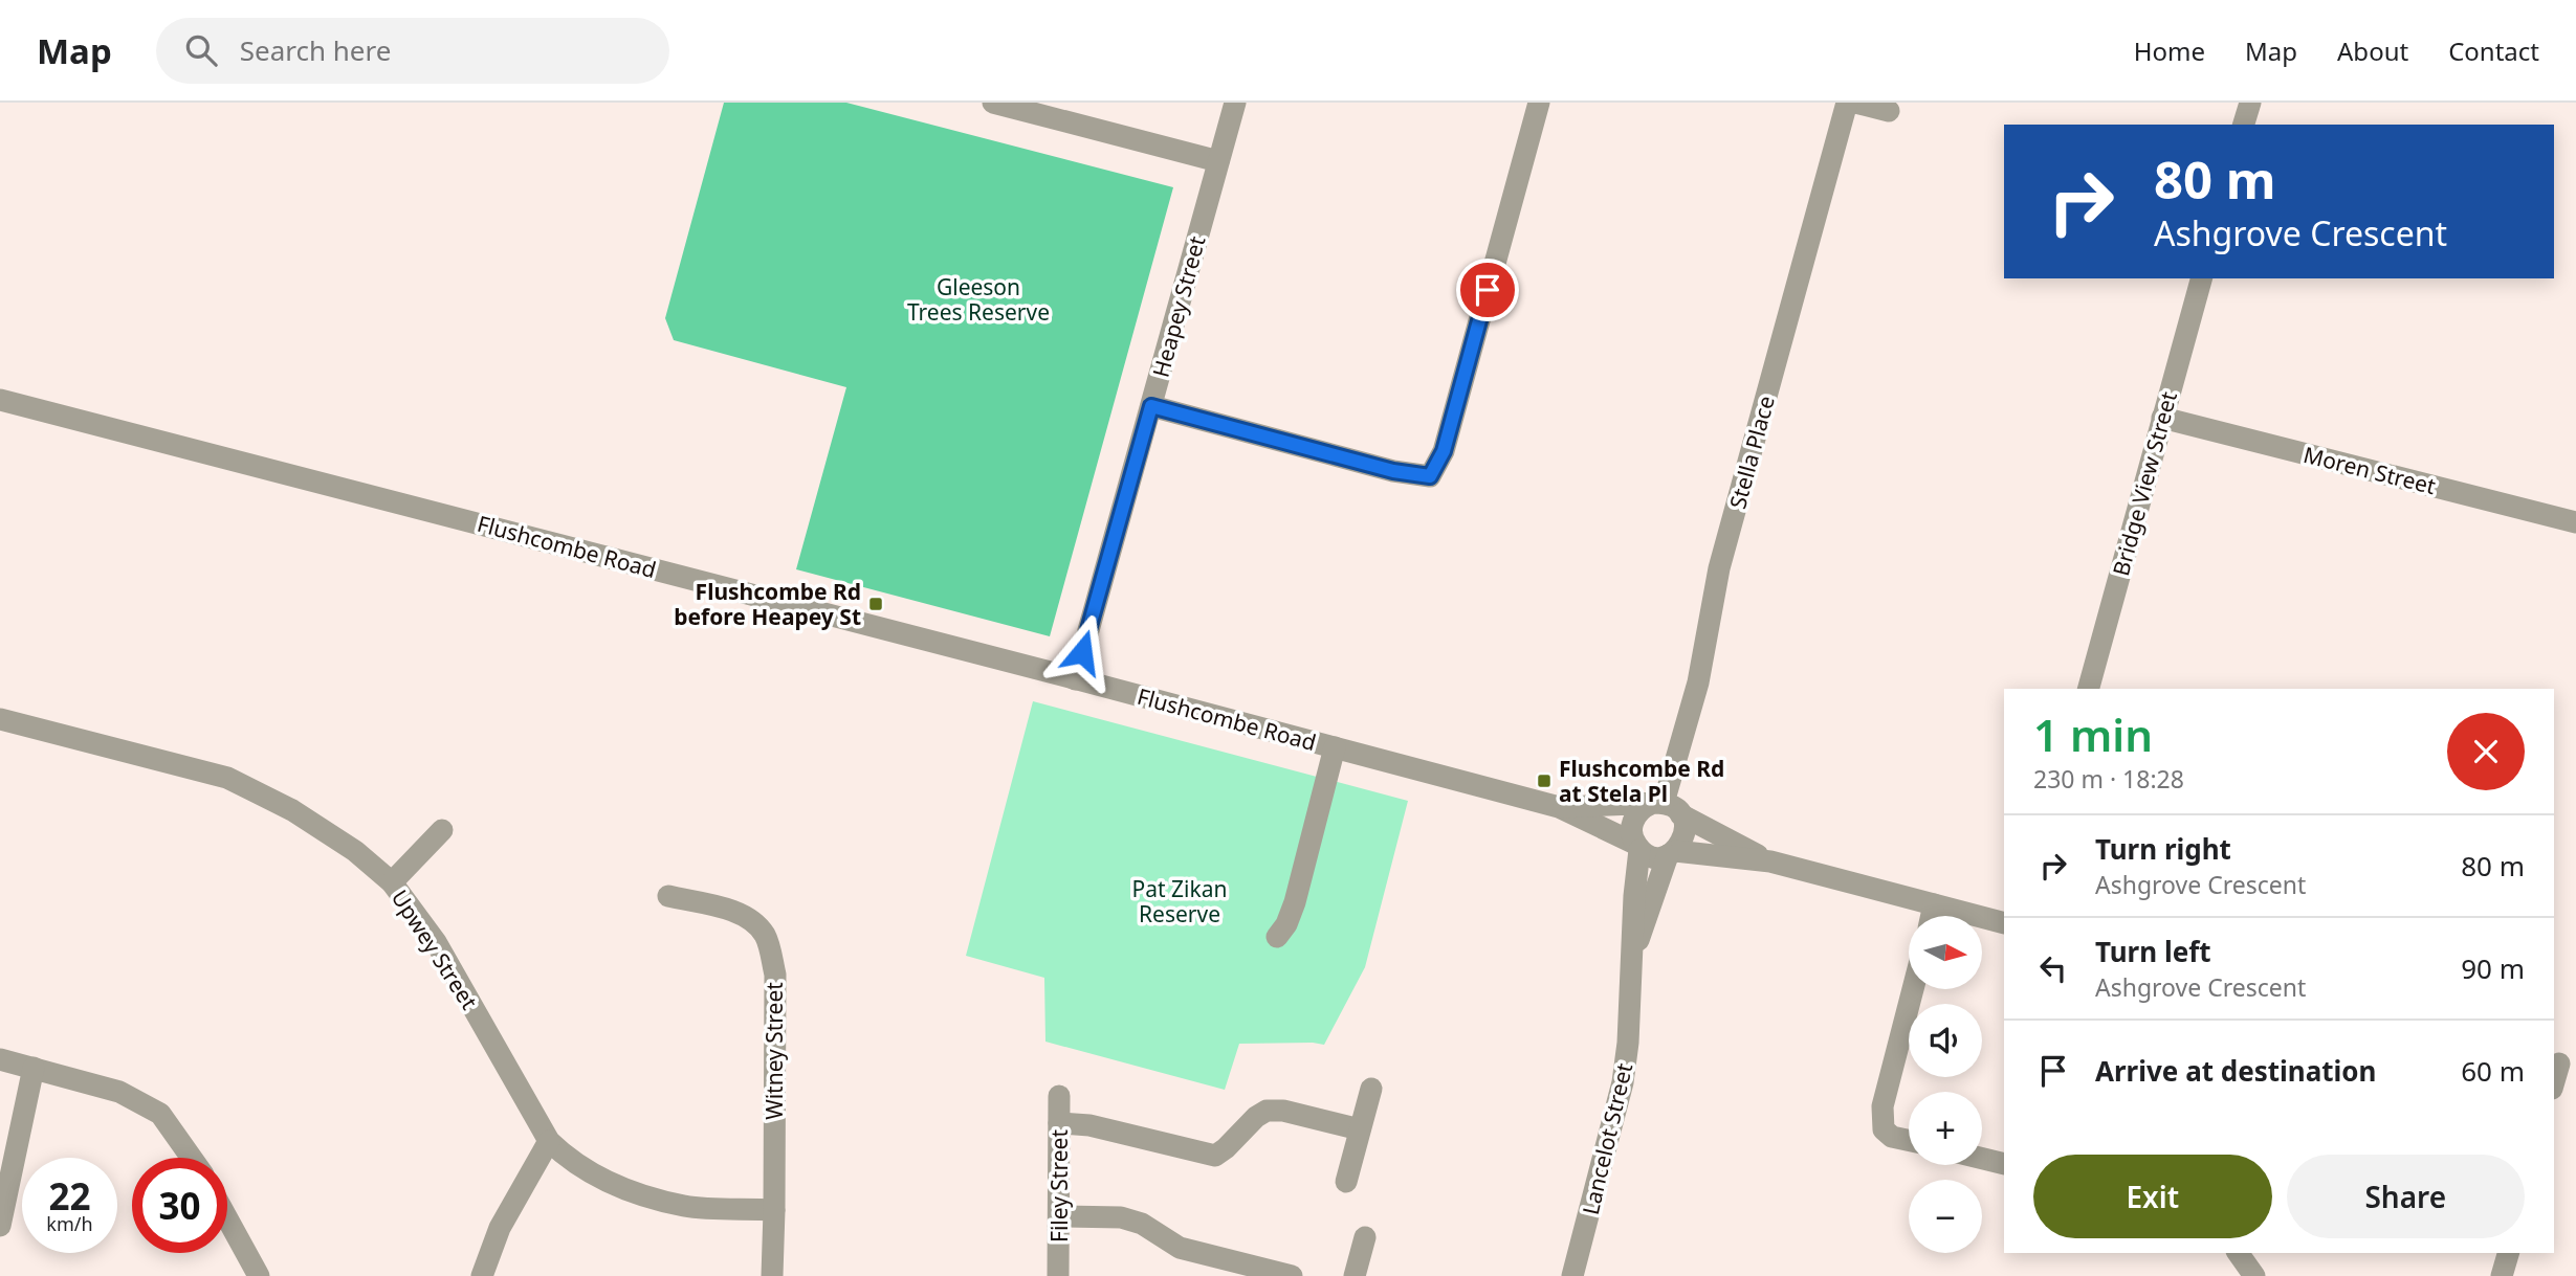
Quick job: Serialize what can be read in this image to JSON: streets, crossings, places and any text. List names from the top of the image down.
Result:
{
  "streets": {
    "street": [
      "Heapey Street",
      "Stella Place",
      "Moren Street",
      "Bridge View Street",
      "Flushcombe Road",
      "Upwey Street",
      "Witney Street",
      "Lancelot Street",
      "Filey Street"
    ]
  },
  "crossings": [
    ["Heapey Street", "Flushcombe Road"],
    ["Stella Place", "Flushcombe Road"],
    ["Stella Place", "Lancelot Street"],
    ["Moren Street", "Bridge View Street"],
    ["Flushcombe Road", "Lancelot Street"],
    ["Upwey Street", "Witney Street"]
  ],
  "parks": ["Gleeson Trees Reserve", "Pat Zikan Reserve"],
  "places": {
    "transit": ["Flushcombe Rd before Heapey St", "Flushcombe Rd at Stela Pl"]
  },
  "north": "right",
  "page": {
    "header": "Map",
    "search": "Search here",
    "nav": [
      "Home",
      "Map",
      "About",
      "Contact"
    ],
    "turn": ["80 m", "Ashgrove Crescent"],
    "heading": ["1 min", "230 m · 18:28"],
    "list": [
      {
        "name": "Turn right",
        "note": "Ashgrove Crescent",
        "value": "80 m"
      },
      {
        "name": "Turn left",
        "note": "Ashgrove Crescent",
        "value": "90 m"
      },
      {
        "name": "Arrive at destination",
        "value": "60 m"
      }
    ],
    "map_buttons": ["+", "−"],
    "buttons": ["Exit", "Share"],
    "speed": "22 km/h",
    "limit": "30"
  }
}
